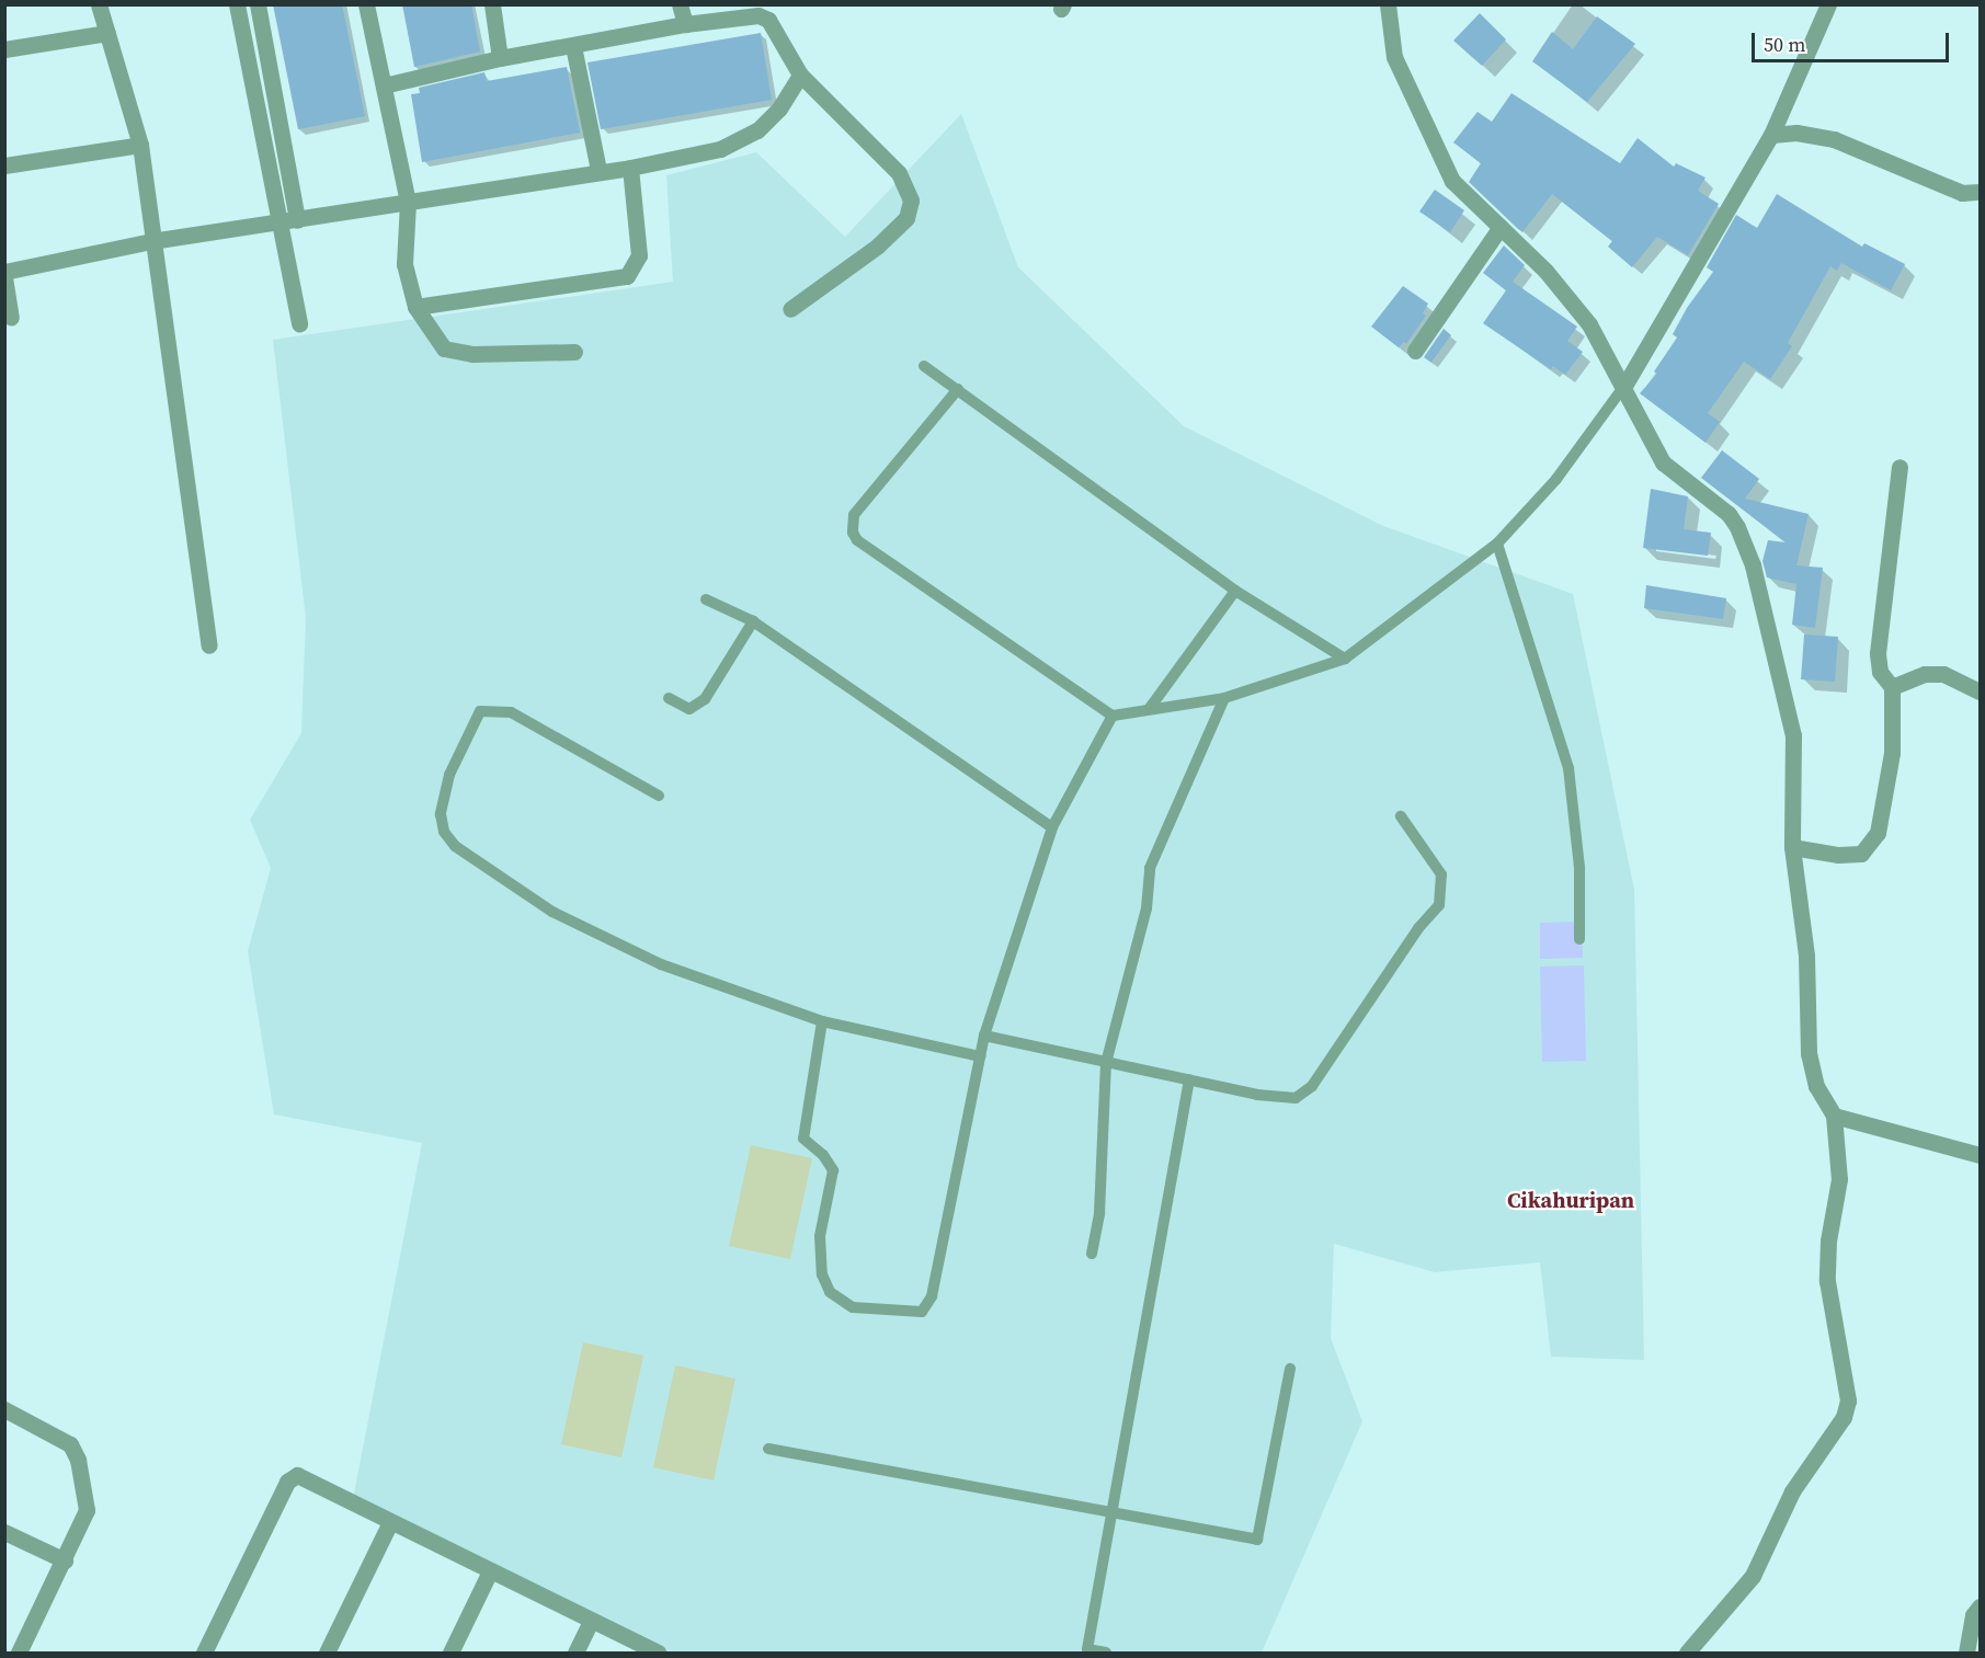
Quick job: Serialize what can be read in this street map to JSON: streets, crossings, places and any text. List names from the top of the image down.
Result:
{
  "districts": ["Cikahuripan"],
  "scale_bar": "50 m"
}
